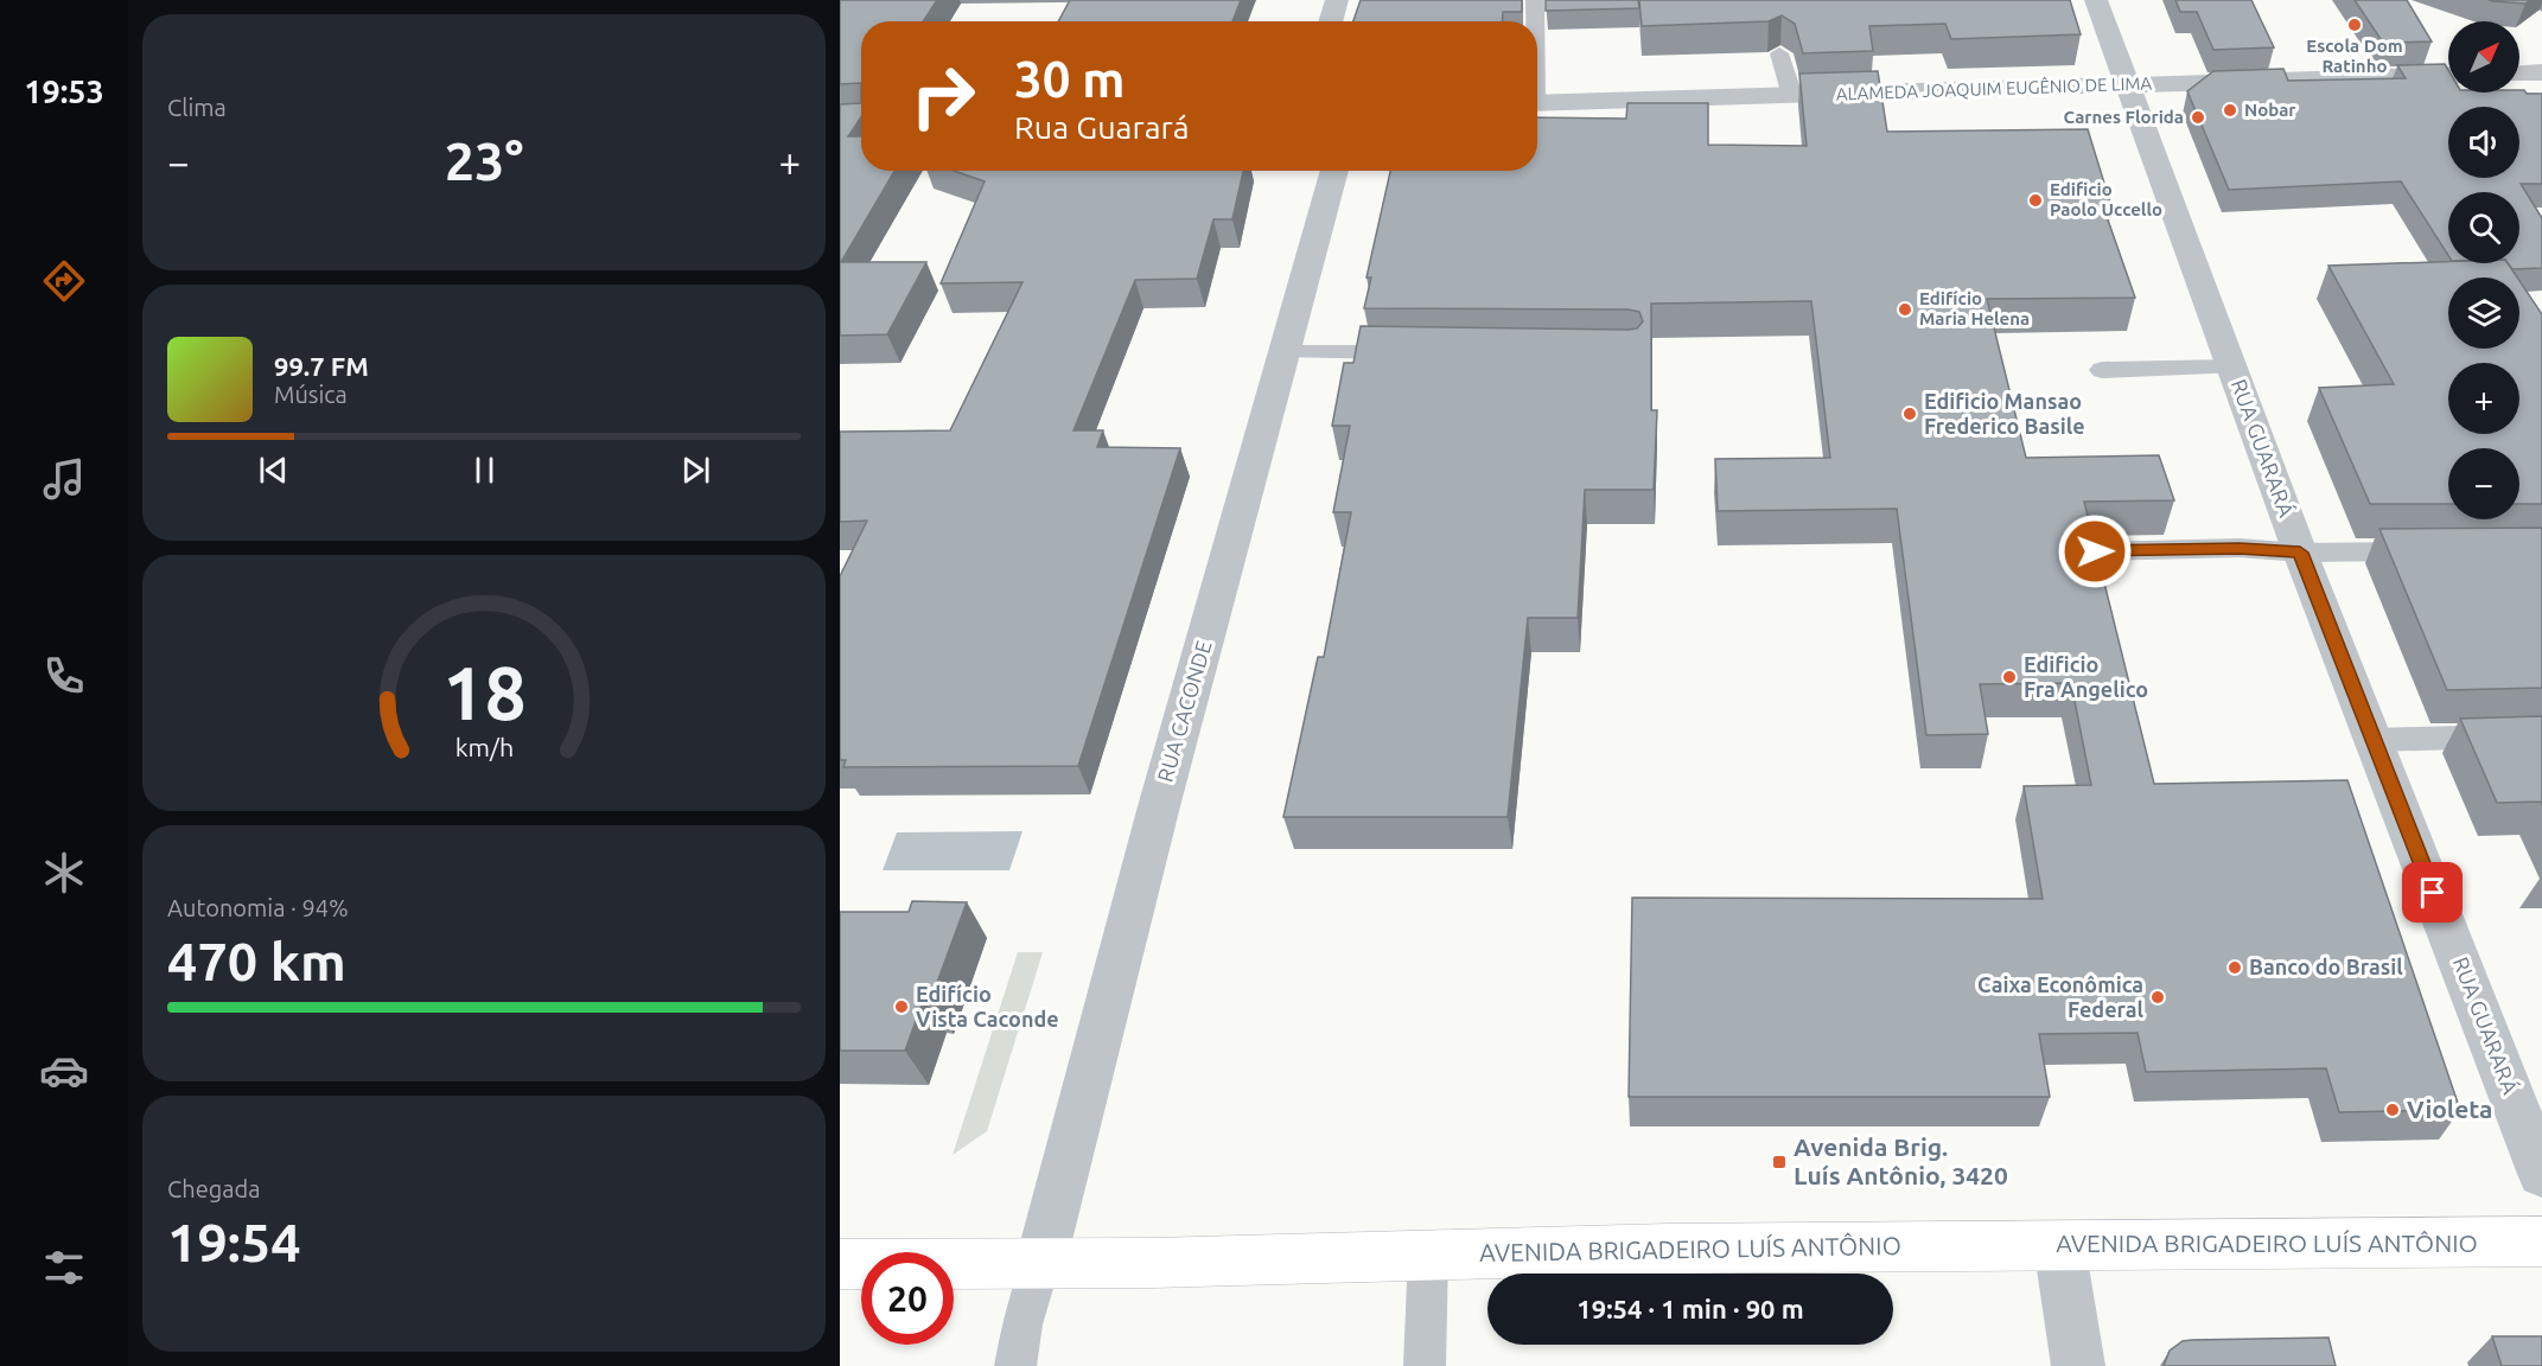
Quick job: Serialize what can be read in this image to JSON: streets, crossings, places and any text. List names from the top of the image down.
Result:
{
  "streets": {
    "main road": ["AVENIDA BRIGADEIRO LUÍS ANTÔNIO"],
    "street": ["ALAMEDA JOAQUIM EUGÊNIO DE LIMA", "RUA GUARARÁ", "RUA CACONDE"]
  },
  "crossings": [
    ["ALAMEDA JOAQUIM EUGÊNIO DE LIMA", "RUA GUARARÁ"],
    ["RUA CACONDE", "AVENIDA BRIGADEIRO LUÍS ANTÔNIO"]
  ],
  "places": {
    "other": [
      "Escola Dom Ratinho",
      "Nobar",
      "Carnes Florida",
      "Edificio Paolo Uccello",
      "Edifício Maria Helena",
      "Edificio Mansao Frederico Basile",
      "Edificio Fra Angelico",
      "Banco do Brasil",
      "Caixa Econômica Federal",
      "Edifício Vista Caconde",
      "Violeta"
    ],
    "transit": ["Avenida Brig. Luís Antônio, 3420"]
  },
  "north": "top right",
  "page": {
    "tabs": "19:53",
    "tile": [
      "Clima",
      ["Autonomia · 94%", "470 km"],
      ["Chegada", "19:54"]
    ],
    "map_buttons": ["+", "−"],
    "turn": ["30 m", "Rua Guarará"],
    "heat": ["−", "23°", "+"],
    "song": ["99.7 FM", "Música"],
    "limit": "20",
    "trip": "19:54 · 1 min · 90 m",
    "gauge": ["18", "km/h"]
  }
}
